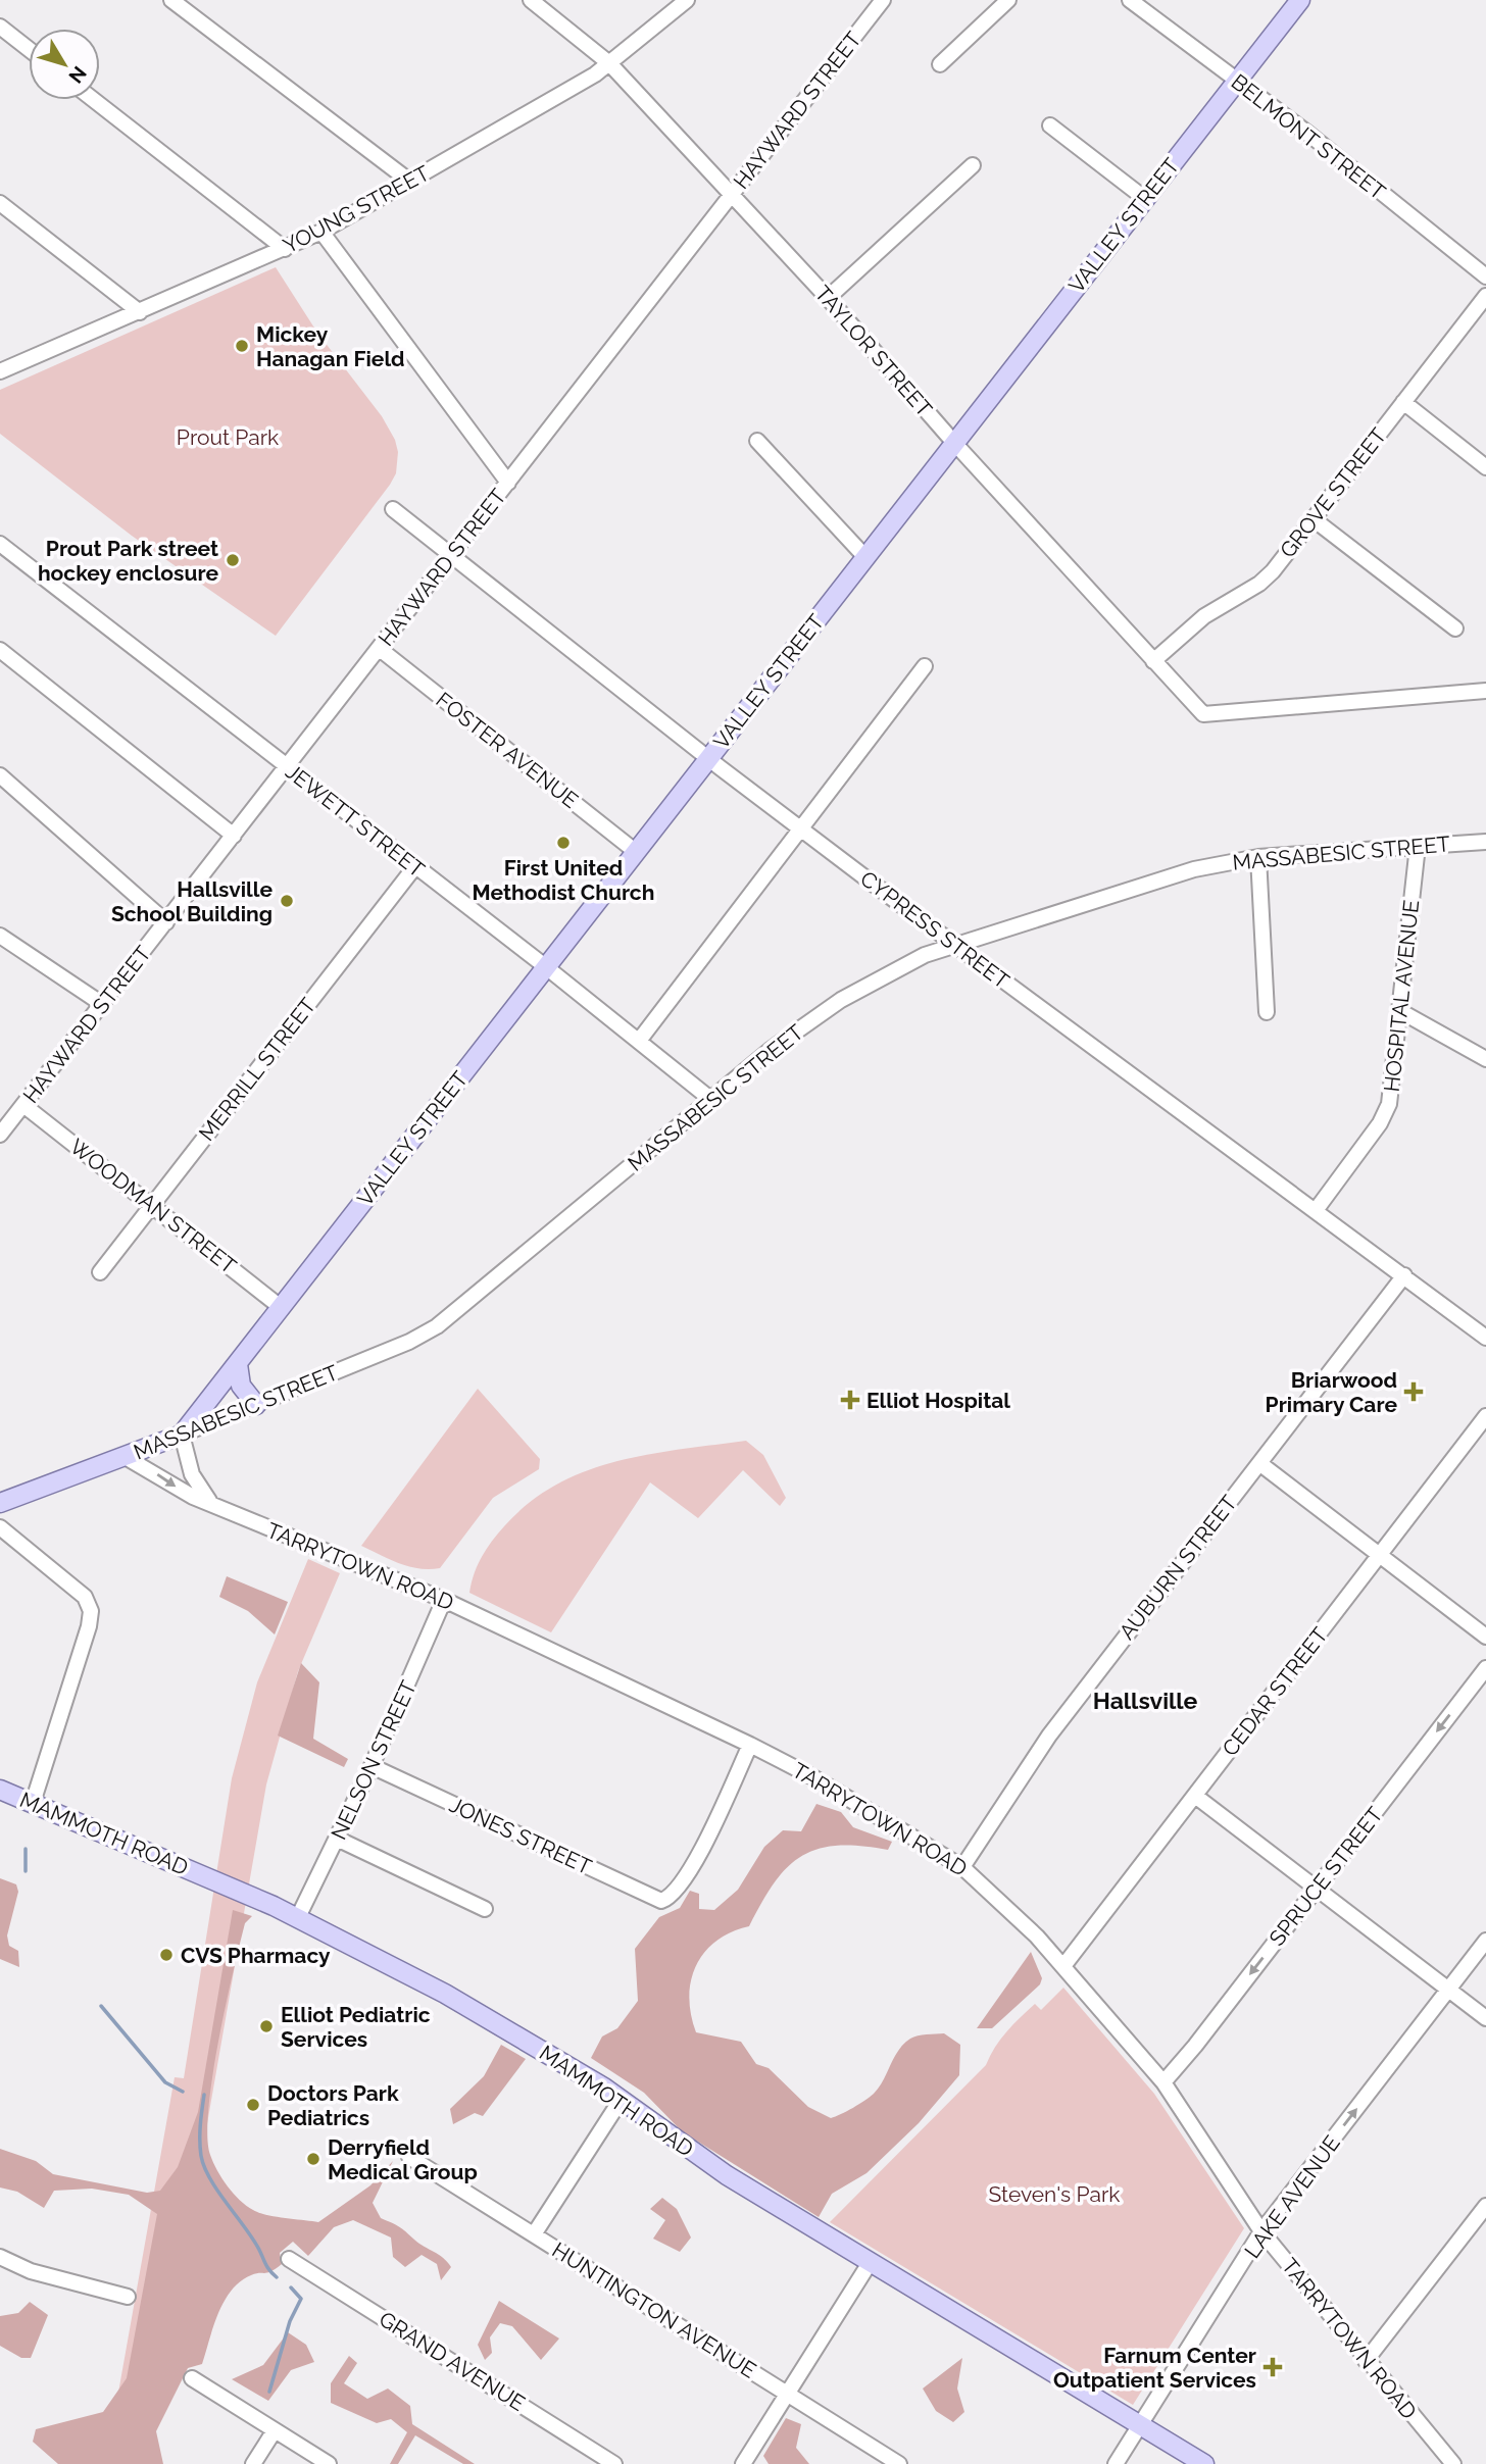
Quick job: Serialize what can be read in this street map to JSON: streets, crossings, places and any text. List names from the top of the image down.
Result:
{
  "streets": {
    "main road": ["VALLEY STREET", "MASSABESIC STREET", "MAMMOTH ROAD"],
    "street": [
      "HAYWARD STREET",
      "BELMONT STREET",
      "YOUNG STREET",
      "TAYLOR STREET",
      "GROVE STREET",
      "FOSTER AVENUE",
      "JEWETT STREET",
      "CYPRESS STREET",
      "HOSPITAL AVENUE",
      "MERRILL STREET",
      "WOODMAN STREET",
      "TARRYTOWN ROAD",
      "AUBURN STREET",
      "CEDAR STREET",
      "NELSON STREET",
      "JONES STREET",
      "SPRUCE STREET",
      "LAKE AVENUE",
      "HUNTINGTON AVENUE",
      "GRAND AVENUE"
    ]
  },
  "crossings": [
    ["HAYWARD STREET", "TAYLOR STREET"],
    ["HAYWARD STREET", "FOSTER AVENUE"],
    ["HAYWARD STREET", "JEWETT STREET"],
    ["HAYWARD STREET", "CYPRESS STREET"],
    ["HAYWARD STREET", "WOODMAN STREET"],
    ["BELMONT STREET", "VALLEY STREET"],
    ["YOUNG STREET", "TAYLOR STREET"],
    ["VALLEY STREET", "TAYLOR STREET"],
    ["VALLEY STREET", "FOSTER AVENUE"],
    ["VALLEY STREET", "JEWETT STREET"],
    ["VALLEY STREET", "MASSABESIC STREET"],
    ["VALLEY STREET", "CYPRESS STREET"],
    ["VALLEY STREET", "WOODMAN STREET"],
    ["TAYLOR STREET", "GROVE STREET"],
    ["JEWETT STREET", "MASSABESIC STREET"],
    ["JEWETT STREET", "MERRILL STREET"],
    ["MASSABESIC STREET", "CYPRESS STREET"],
    ["MASSABESIC STREET", "HOSPITAL AVENUE"],
    ["MASSABESIC STREET", "TARRYTOWN ROAD"],
    ["CYPRESS STREET", "HOSPITAL AVENUE"],
    ["CYPRESS STREET", "AUBURN STREET"],
    ["MERRILL STREET", "WOODMAN STREET"],
    ["TARRYTOWN ROAD", "AUBURN STREET"],
    ["TARRYTOWN ROAD", "CEDAR STREET"],
    ["TARRYTOWN ROAD", "NELSON STREET"],
    ["TARRYTOWN ROAD", "JONES STREET"],
    ["TARRYTOWN ROAD", "SPRUCE STREET"],
    ["TARRYTOWN ROAD", "LAKE AVENUE"],
    ["NELSON STREET", "MAMMOTH ROAD"],
    ["NELSON STREET", "JONES STREET"],
    ["MAMMOTH ROAD", "LAKE AVENUE"]
  ],
  "one_way": ["SPRUCE STREET", "LAKE AVENUE"],
  "districts": ["Hallsville"],
  "parks": ["Prout Park", "Steven's Park"],
  "places": {
    "other": [
      "Mickey Hanagan Field",
      "Prout Park street hockey enclosure",
      "First United Methodist Church",
      "Hallsville School Building",
      "CVS Pharmacy",
      "Elliot Pediatric Services",
      "Doctors Park Pediatrics",
      "Derryfield Medical Group"
    ],
    "health": ["Briarwood Primary Care", "Elliot Hospital", "Farnum Center Outpatient Services"]
  },
  "north": "bottom right"
}
